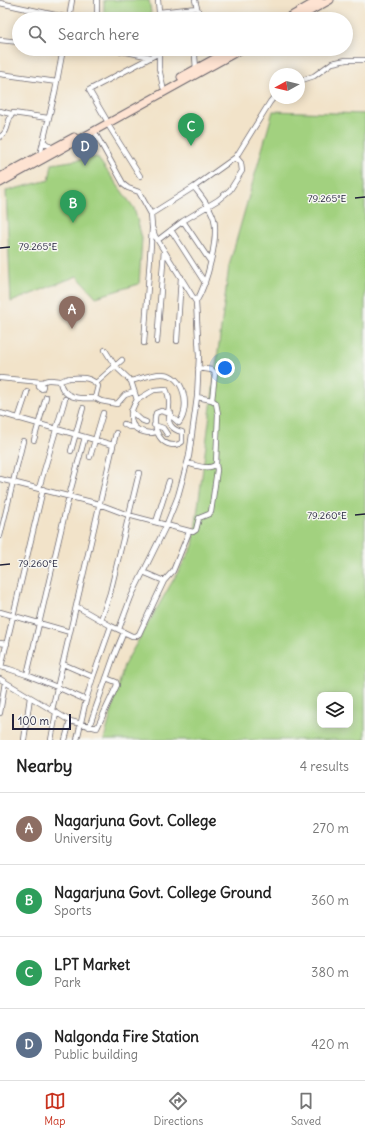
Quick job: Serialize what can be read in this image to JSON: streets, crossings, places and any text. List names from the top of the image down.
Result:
{
  "scale_bar": "100 m",
  "north": "left",
  "page": {
    "search": "Search here",
    "pins": [
      "C",
      "D",
      "B",
      "A"
    ],
    "scale": "100 m",
    "heading": ["Nearby", "4 results"],
    "list": [
      {
        "mark": "A",
        "name": "Nagarjuna Govt. College",
        "note": "University",
        "value": "270 m"
      },
      {
        "mark": "B",
        "name": "Nagarjuna Govt. College Ground",
        "note": "Sports",
        "value": "360 m"
      },
      {
        "mark": "C",
        "name": "LPT Market",
        "note": "Park",
        "value": "380 m"
      },
      {
        "mark": "D",
        "name": "Nalgonda Fire Station",
        "note": "Public building",
        "value": "420 m"
      }
    ],
    "nav": ["Map", "Directions", "Saved"]
  },
  "coordinates": ["79.265°E", "79.260°E"]
}
